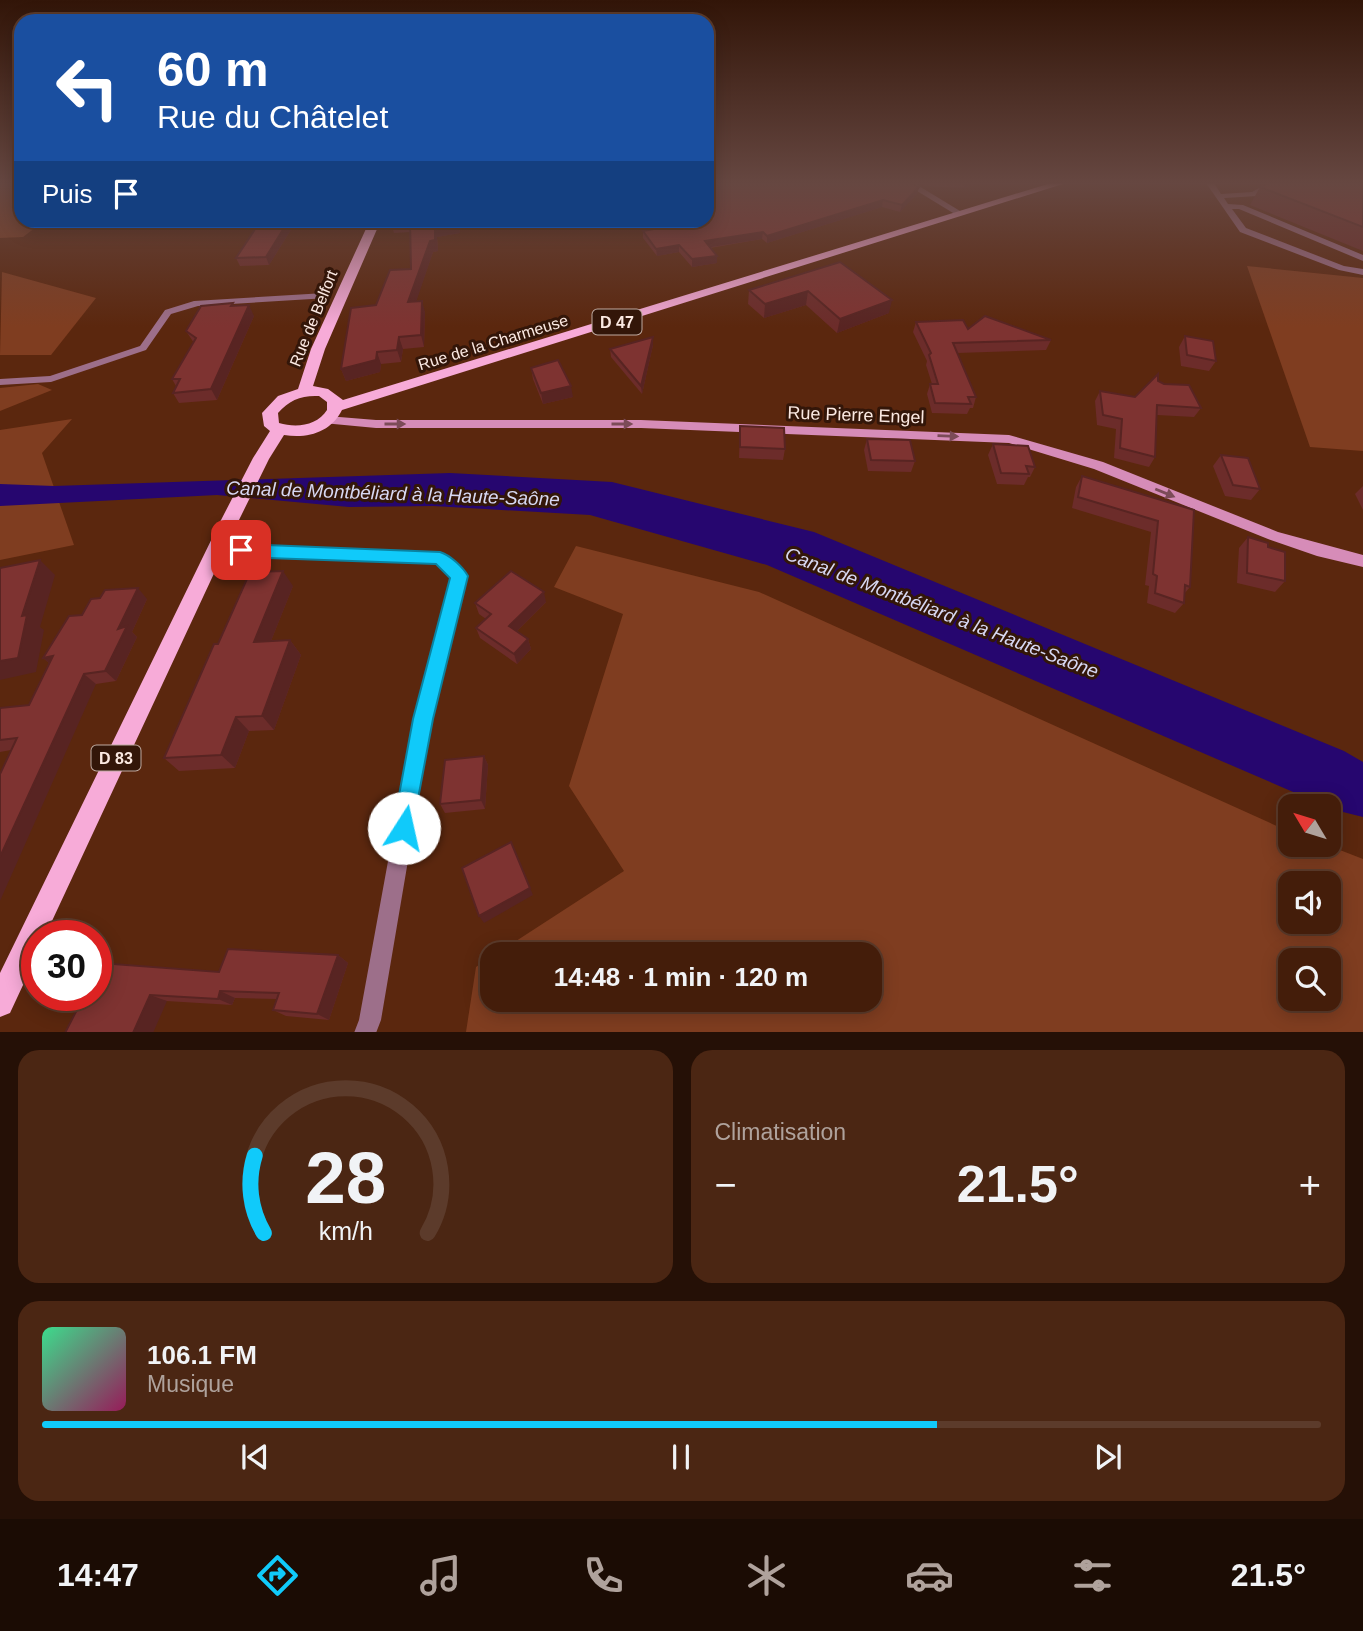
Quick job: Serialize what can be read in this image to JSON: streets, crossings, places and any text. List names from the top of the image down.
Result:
{
  "streets": {
    "main road": [
      "Rue de Belfort",
      "D 47",
      "Rue de la Charmeuse",
      "D 83"
    ],
    "street": ["Rue Pierre Engel"]
  },
  "one_way": ["Rue Pierre Engel"],
  "water": ["Canal de Montbéliard à la Haute-Saône"],
  "north": "top left",
  "page": {
    "turn": ["60 m", "Rue du Châtelet"],
    "then": "Puis",
    "limit": "30",
    "trip": "14:48 · 1 min · 120 m",
    "tile": "Climatisation",
    "heat": ["−", "21.5°", "+"],
    "song": ["106.1 FM", "Musique"],
    "tabs": ["14:47", "21.5°"],
    "gauge": ["28", "km/h"]
  }
}
